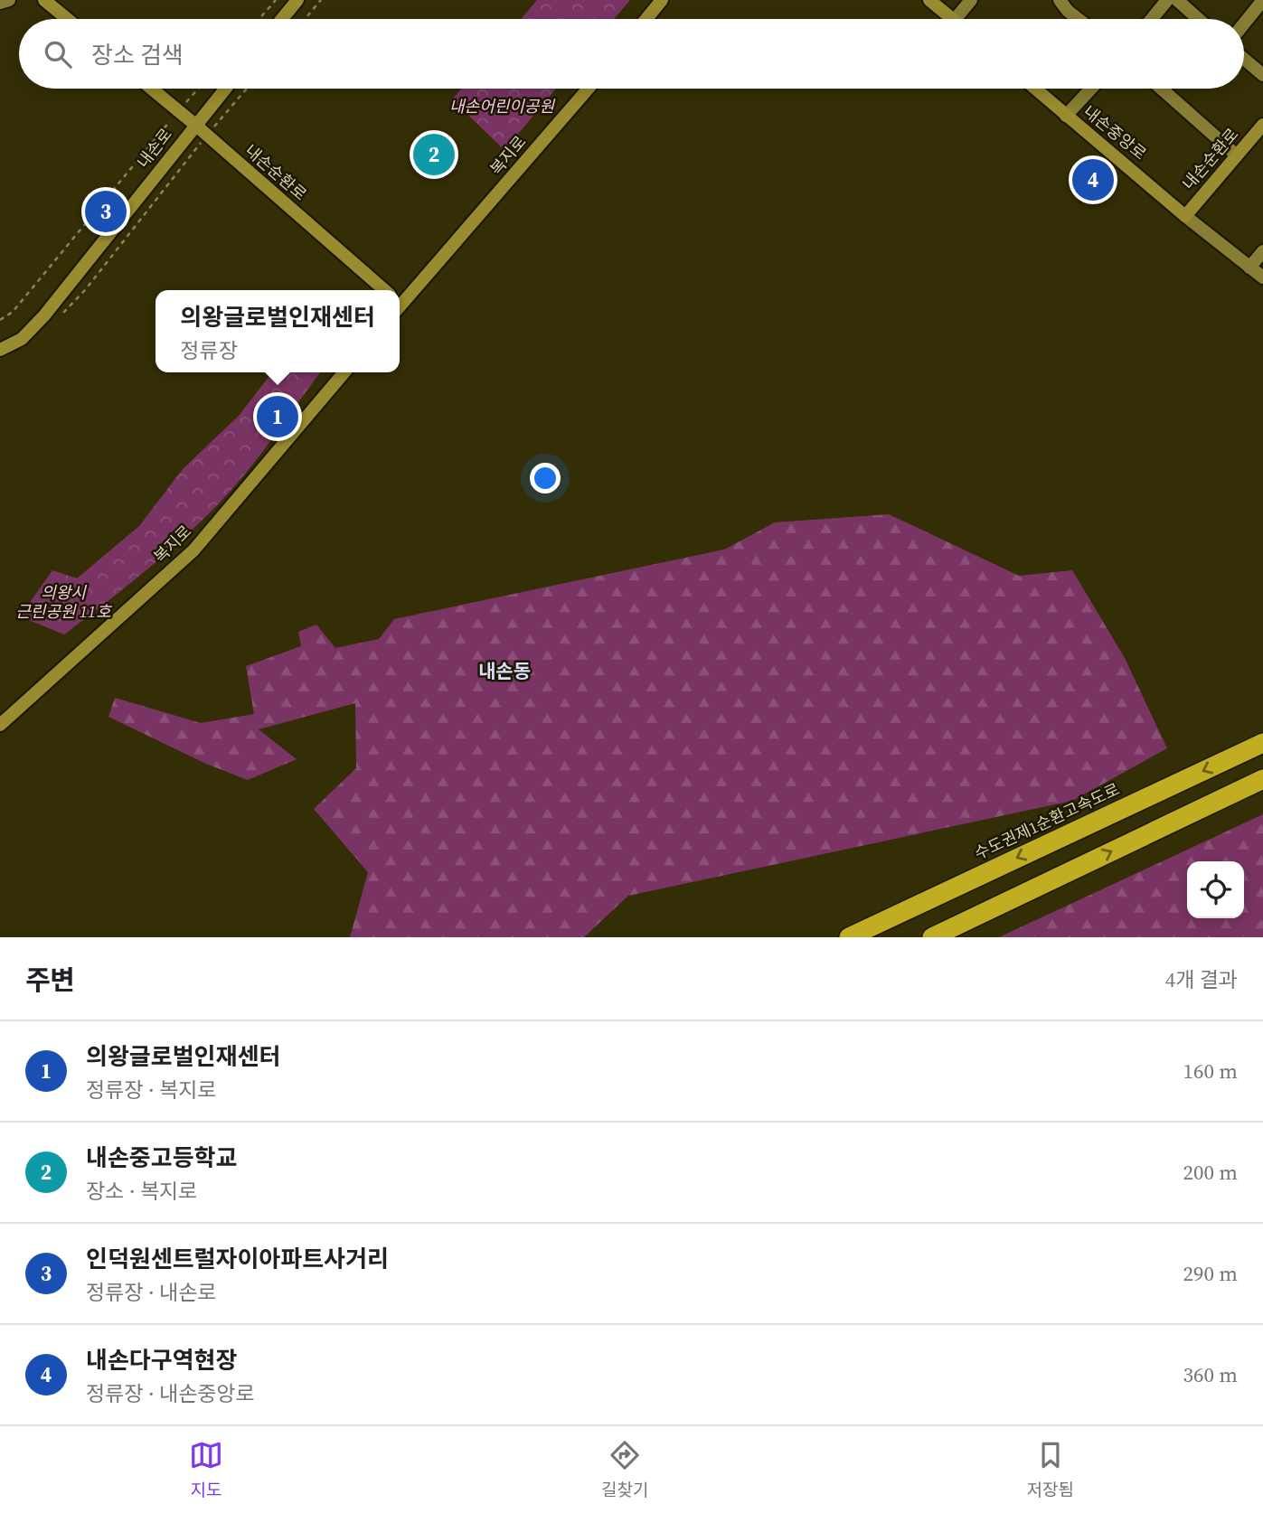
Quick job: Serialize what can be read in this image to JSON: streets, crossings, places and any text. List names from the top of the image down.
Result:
{
  "streets": {
    "highway": ["수도권제1순환고속도로"],
    "street": [
      "내손중앙로",
      "내손로",
      "복지로",
      "내손순환로"
    ]
  },
  "crossings": [
    ["내손중앙로", "내손순환로"],
    ["내손로", "내손순환로"]
  ],
  "districts": ["내손동"],
  "parks": ["내손어린이공원", "의왕시 근린공원 11호"],
  "page": {
    "search": "장소 검색",
    "pins": [
      "2",
      "4",
      "3",
      "1"
    ],
    "popup": ["의왕글로벌인재센터", "정류장"],
    "heading": ["주변", "4개 결과"],
    "list": [
      {
        "mark": "1",
        "name": "의왕글로벌인재센터",
        "note": "정류장 · 복지로",
        "value": "160 m"
      },
      {
        "mark": "2",
        "name": "내손중고등학교",
        "note": "장소 · 복지로",
        "value": "200 m"
      },
      {
        "mark": "3",
        "name": "인덕원센트럴자이아파트사거리",
        "note": "정류장 · 내손로",
        "value": "290 m"
      },
      {
        "mark": "4",
        "name": "내손다구역현장",
        "note": "정류장 · 내손중앙로",
        "value": "360 m"
      }
    ],
    "nav": ["지도", "길찾기", "저장됨"]
  }
}
